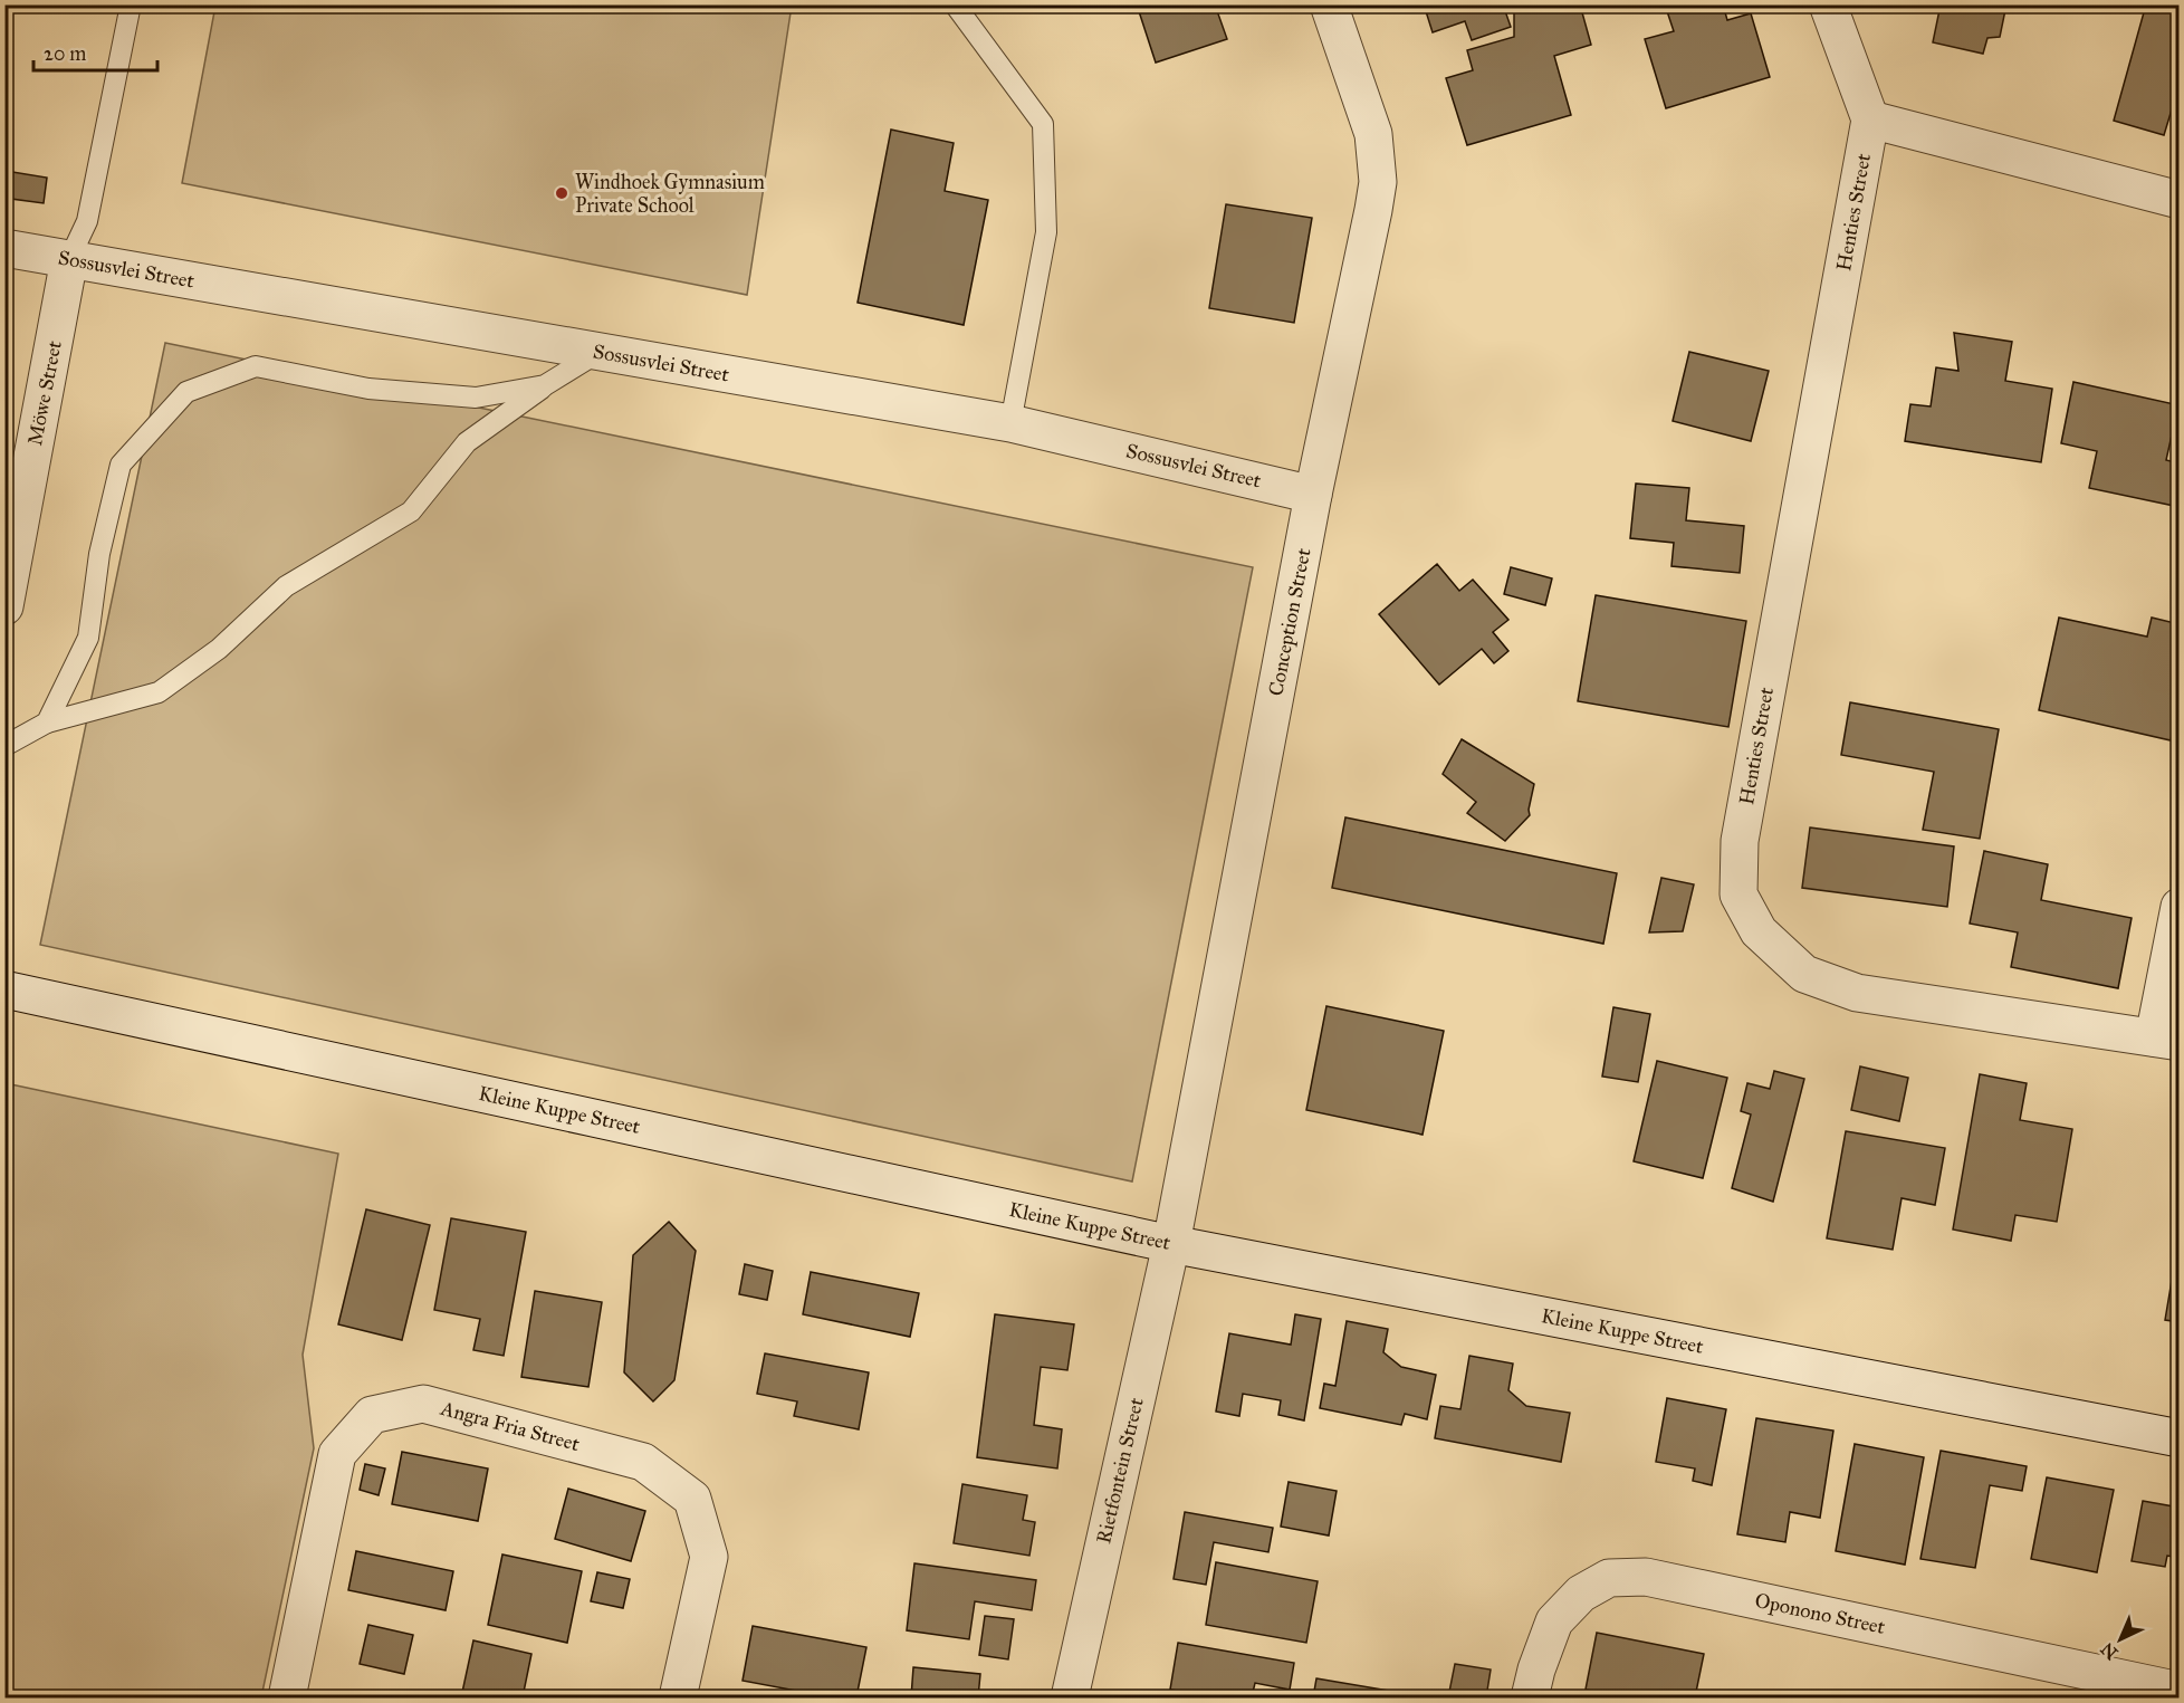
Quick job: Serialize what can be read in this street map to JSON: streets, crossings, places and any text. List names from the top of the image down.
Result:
{
  "streets": {
    "street": [
      "Henties Street",
      "Sossusvlei Street",
      "Möwe Street",
      "Conception Street",
      "Kleine Kuppe Street",
      "Angra Fria Street",
      "Rietfontein Street",
      "Oponono Street"
    ]
  },
  "crossings": [
    ["Sossusvlei Street", "Möwe Street"],
    ["Sossusvlei Street", "Conception Street"],
    ["Conception Street", "Kleine Kuppe Street"],
    ["Conception Street", "Rietfontein Street"],
    ["Kleine Kuppe Street", "Rietfontein Street"]
  ],
  "places": ["Windhoek Gymnasium Private School"],
  "scale_bar": "20 m",
  "north": "bottom left"
}
